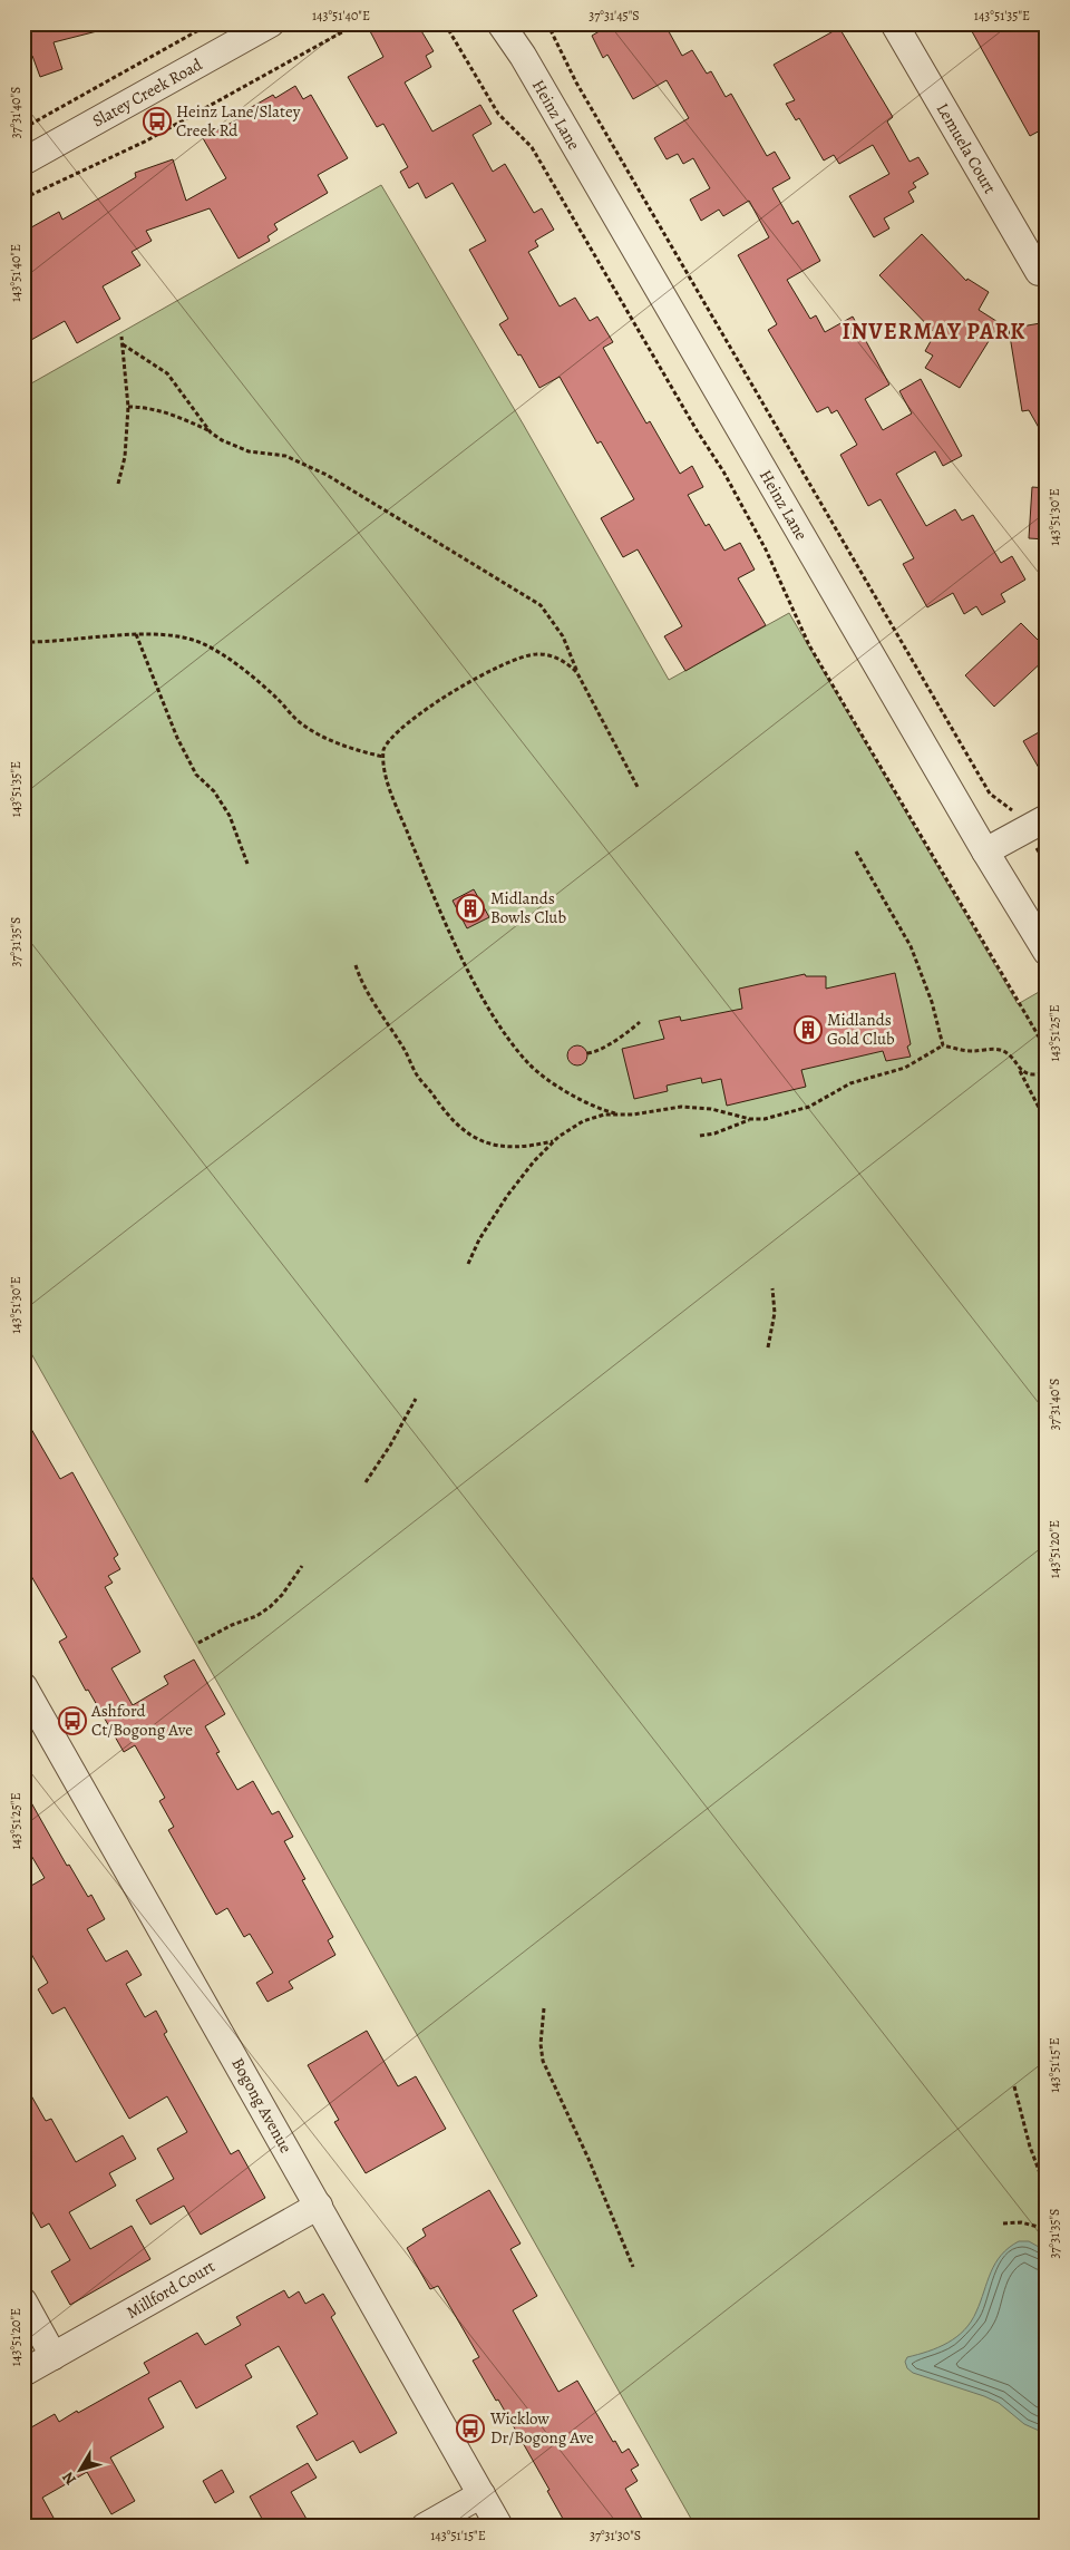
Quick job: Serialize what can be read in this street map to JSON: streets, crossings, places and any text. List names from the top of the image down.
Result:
{
  "streets": {
    "street": [
      "Slatey Creek Road",
      "Heinz Lane",
      "Lemuela Court",
      "Bogong Avenue",
      "Millford Court"
    ]
  },
  "crossings": [
    ["Bogong Avenue", "Millford Court"]
  ],
  "districts": ["INVERMAY PARK"],
  "places": {
    "bus stop": ["Heinz Lane/Slatey Creek Rd", "Ashford Ct/Bogong Ave", "Wicklow Dr/Bogong Ave"],
    "building": ["Midlands Bowls Club", "Midlands Gold Club"]
  },
  "north": "bottom left",
  "coordinates": [
    "143°51'40\"E",
    "37°31'45\"S",
    "143°51'35\"E",
    "37°31'40\"S",
    "143°51'30\"E",
    "37°31'35\"S",
    "143°51'25\"E",
    "143°51'20\"E",
    "143°51'15\"E",
    "37°31'30\"S"
  ]
}
